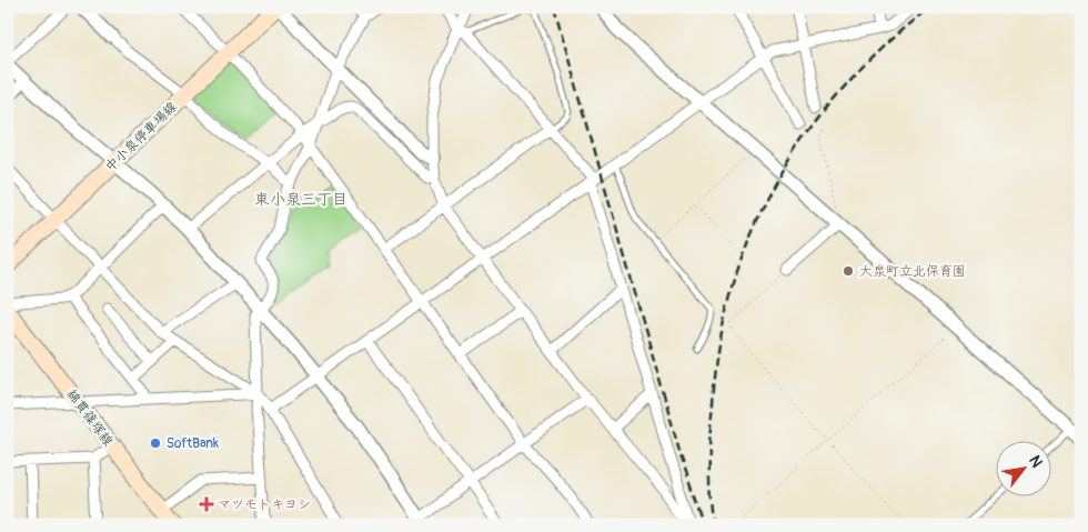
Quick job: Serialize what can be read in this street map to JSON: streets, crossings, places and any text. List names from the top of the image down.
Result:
{
  "streets": {
    "main road": ["中小泉停車場線", "綿貫篠塚線"]
  },
  "districts": ["東小泉三丁目"],
  "places": {
    "other": ["大泉町立北保育園", "SoftBank"],
    "health": ["マツモトキヨシ"]
  },
  "north": "top right"
}
